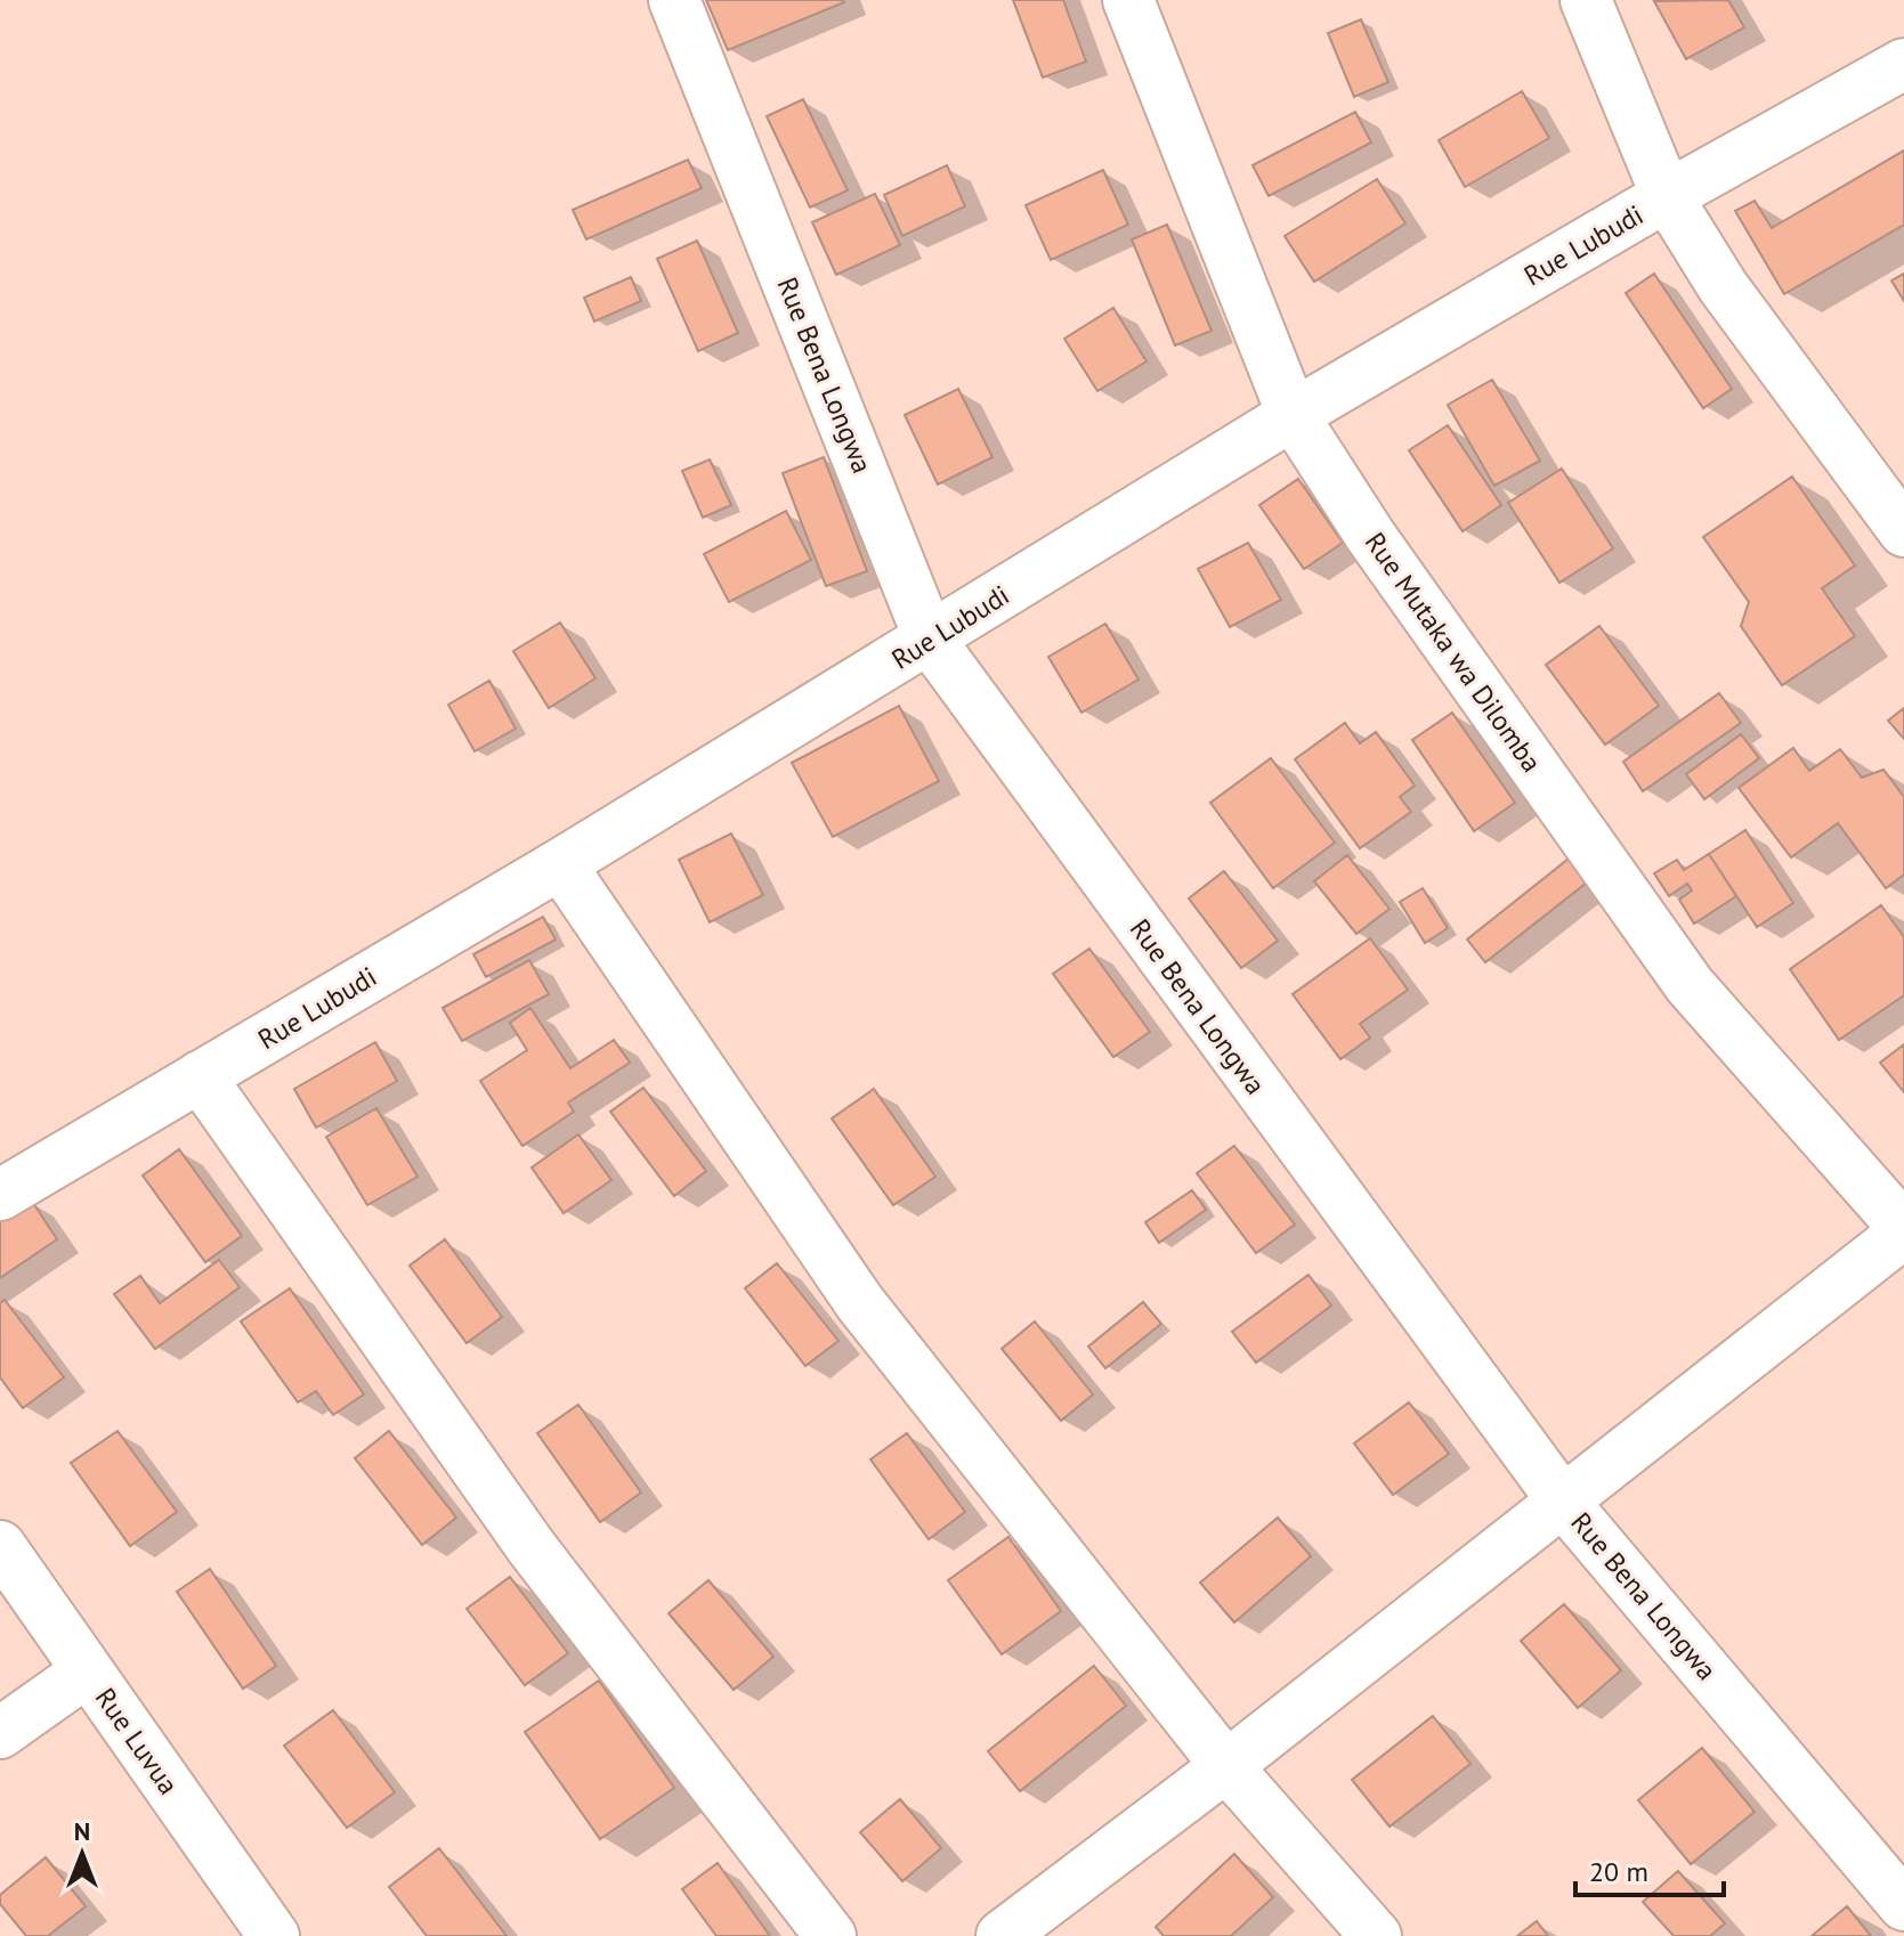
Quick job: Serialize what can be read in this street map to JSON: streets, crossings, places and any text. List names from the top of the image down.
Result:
{
  "streets": {
    "street": [
      "Rue Lubudi",
      "Rue Bena Longwa",
      "Rue Mutaka wa Dilomba",
      "Rue Luvua"
    ]
  },
  "crossings": [
    ["Rue Lubudi", "Rue Bena Longwa"],
    ["Rue Lubudi", "Rue Mutaka wa Dilomba"]
  ],
  "scale_bar": "20 m",
  "north": "top"
}
